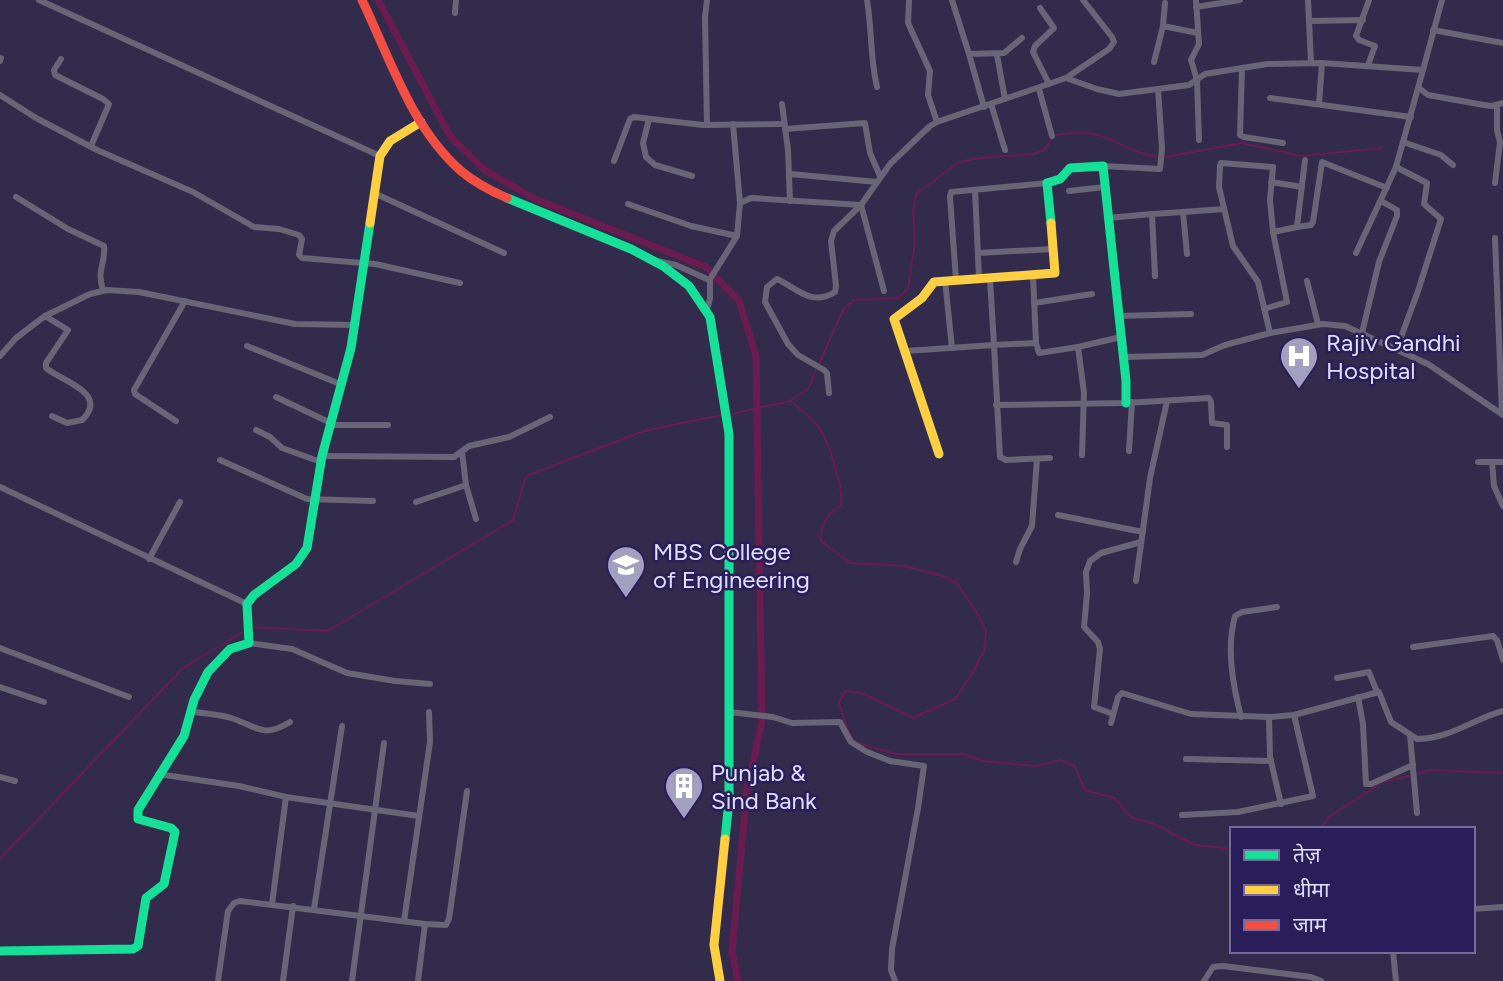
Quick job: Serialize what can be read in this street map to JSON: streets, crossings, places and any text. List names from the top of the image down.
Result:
{
  "places": {
    "hospital": ["Rajiv Gandhi Hospital"],
    "school or university": ["MBS College of Engineering"],
    "building": ["Punjab & Sind Bank"]
  },
  "legend": ["तेज़", "धीमा", "जाम"]
}
